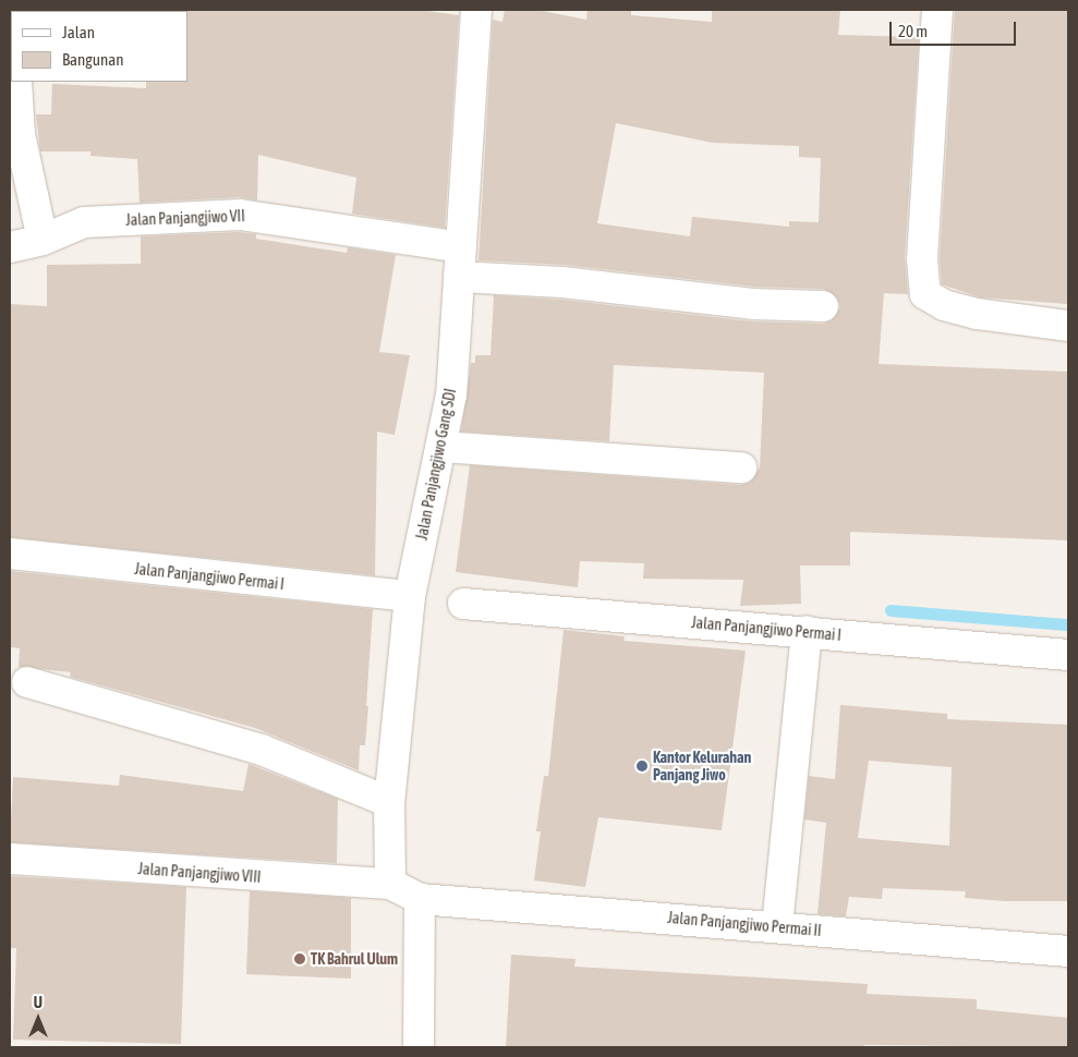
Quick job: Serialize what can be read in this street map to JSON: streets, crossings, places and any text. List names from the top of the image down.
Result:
{
  "streets": {
    "street": [
      "Jalan Panjangjiwo VII",
      "Jalan Panjangjiwo Gang SDI",
      "Jalan Panjangjiwo Permai I",
      "Jalan Panjangjiwo VIII",
      "Jalan Panjangjiwo Permai II"
    ]
  },
  "crossings": [
    ["Jalan Panjangjiwo VII", "Jalan Panjangjiwo Gang SDI"],
    ["Jalan Panjangjiwo Gang SDI", "Jalan Panjangjiwo Permai I"],
    ["Jalan Panjangjiwo Gang SDI", "Jalan Panjangjiwo VIII"]
  ],
  "places": ["Kantor Kelurahan Panjang Jiwo", "TK Bahrul Ulum"],
  "legend": ["Jalan", "Bangunan"],
  "scale_bar": "20 m",
  "north": "top"
}
